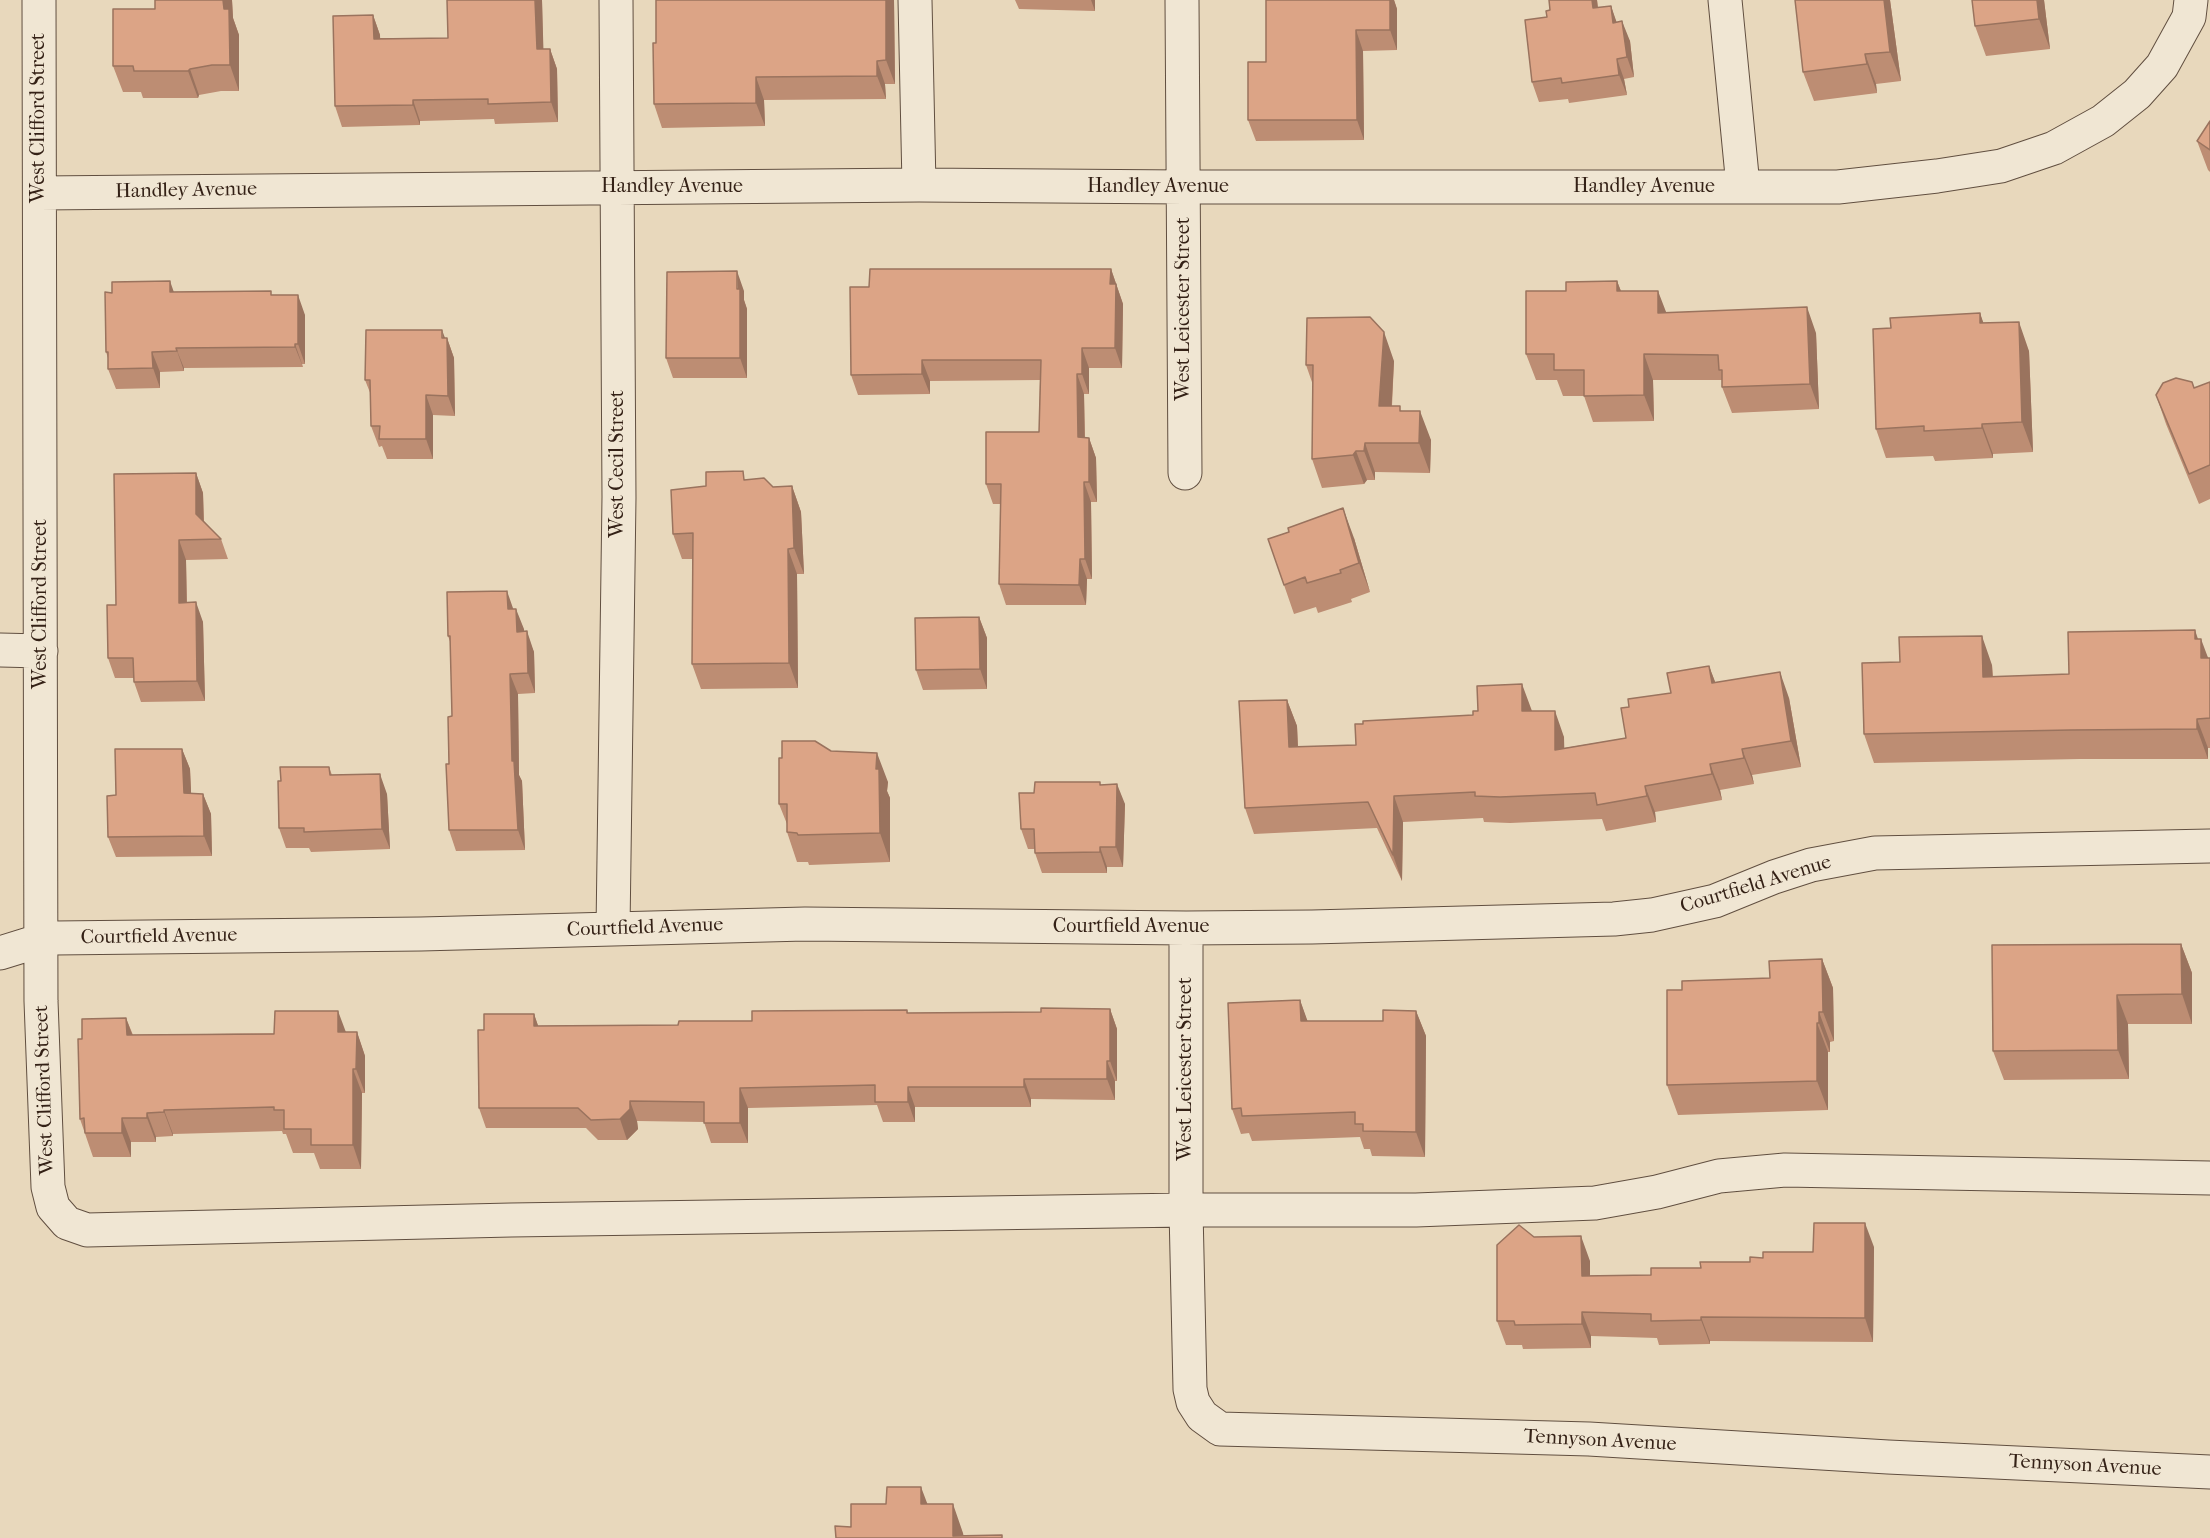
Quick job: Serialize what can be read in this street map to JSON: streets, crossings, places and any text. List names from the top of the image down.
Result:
{
  "streets": {
    "street": [
      "West Clifford Street",
      "Handley Avenue",
      "West Leicester Street",
      "West Cecil Street",
      "Courtfield Avenue",
      "Tennyson Avenue"
    ]
  },
  "crossings": [
    ["West Clifford Street", "Handley Avenue"],
    ["West Clifford Street", "West Leicester Street"],
    ["West Clifford Street", "Courtfield Avenue"],
    ["West Clifford Street", "Tennyson Avenue"],
    ["Handley Avenue", "West Leicester Street"],
    ["Handley Avenue", "West Cecil Street"],
    ["West Leicester Street", "Courtfield Avenue"],
    ["West Leicester Street", "Tennyson Avenue"],
    ["West Cecil Street", "Courtfield Avenue"]
  ]
}
